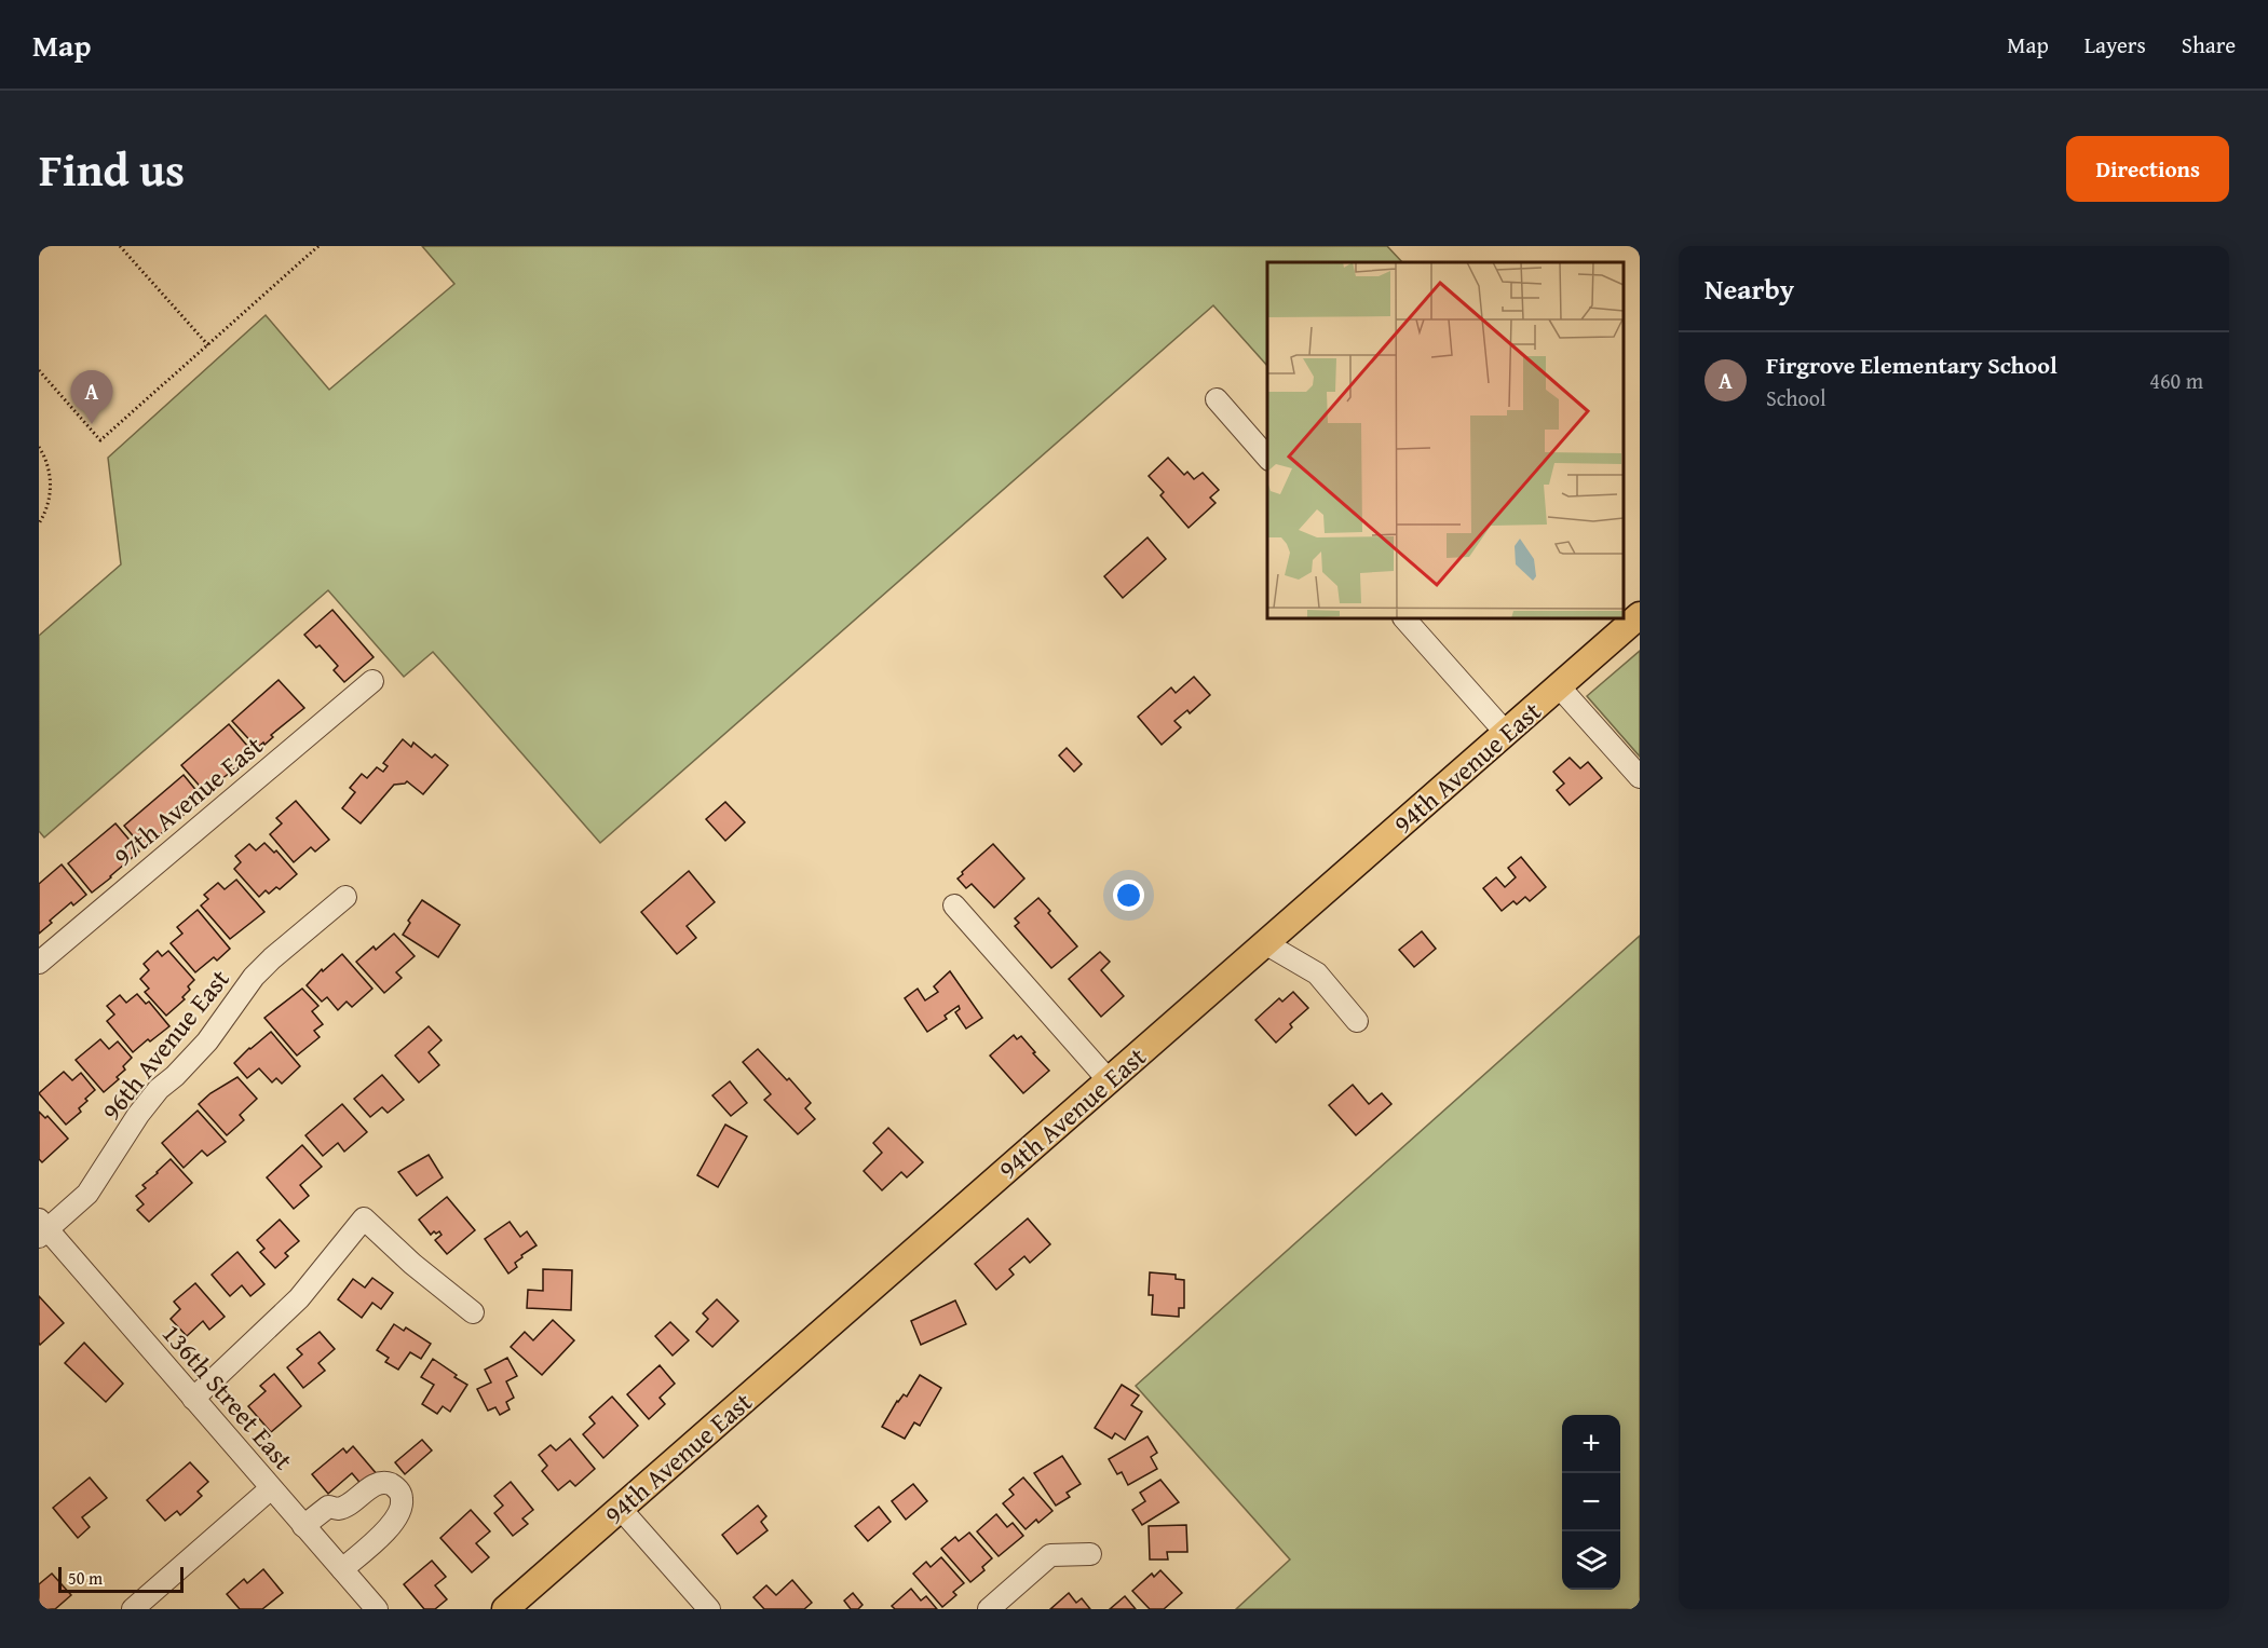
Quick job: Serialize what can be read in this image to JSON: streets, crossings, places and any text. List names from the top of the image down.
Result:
{
  "streets": {
    "main road": ["94th Avenue East"],
    "street": ["97th Avenue East", "96th Avenue East", "136th Street East"]
  },
  "crossings": [
    ["96th Avenue East", "136th Street East"]
  ],
  "scale_bar": "50 m",
  "page": {
    "header": "Map",
    "nav": ["Map", "Layers", "Share"],
    "title": "Find us",
    "buttons": "Directions",
    "heading": "Nearby",
    "list": [
      {
        "mark": "A",
        "name": "Firgrove Elementary School",
        "note": "School",
        "value": "460 m"
      }
    ],
    "pins": "A",
    "map_buttons": ["+", "−"],
    "scale": "50 m"
  }
}
